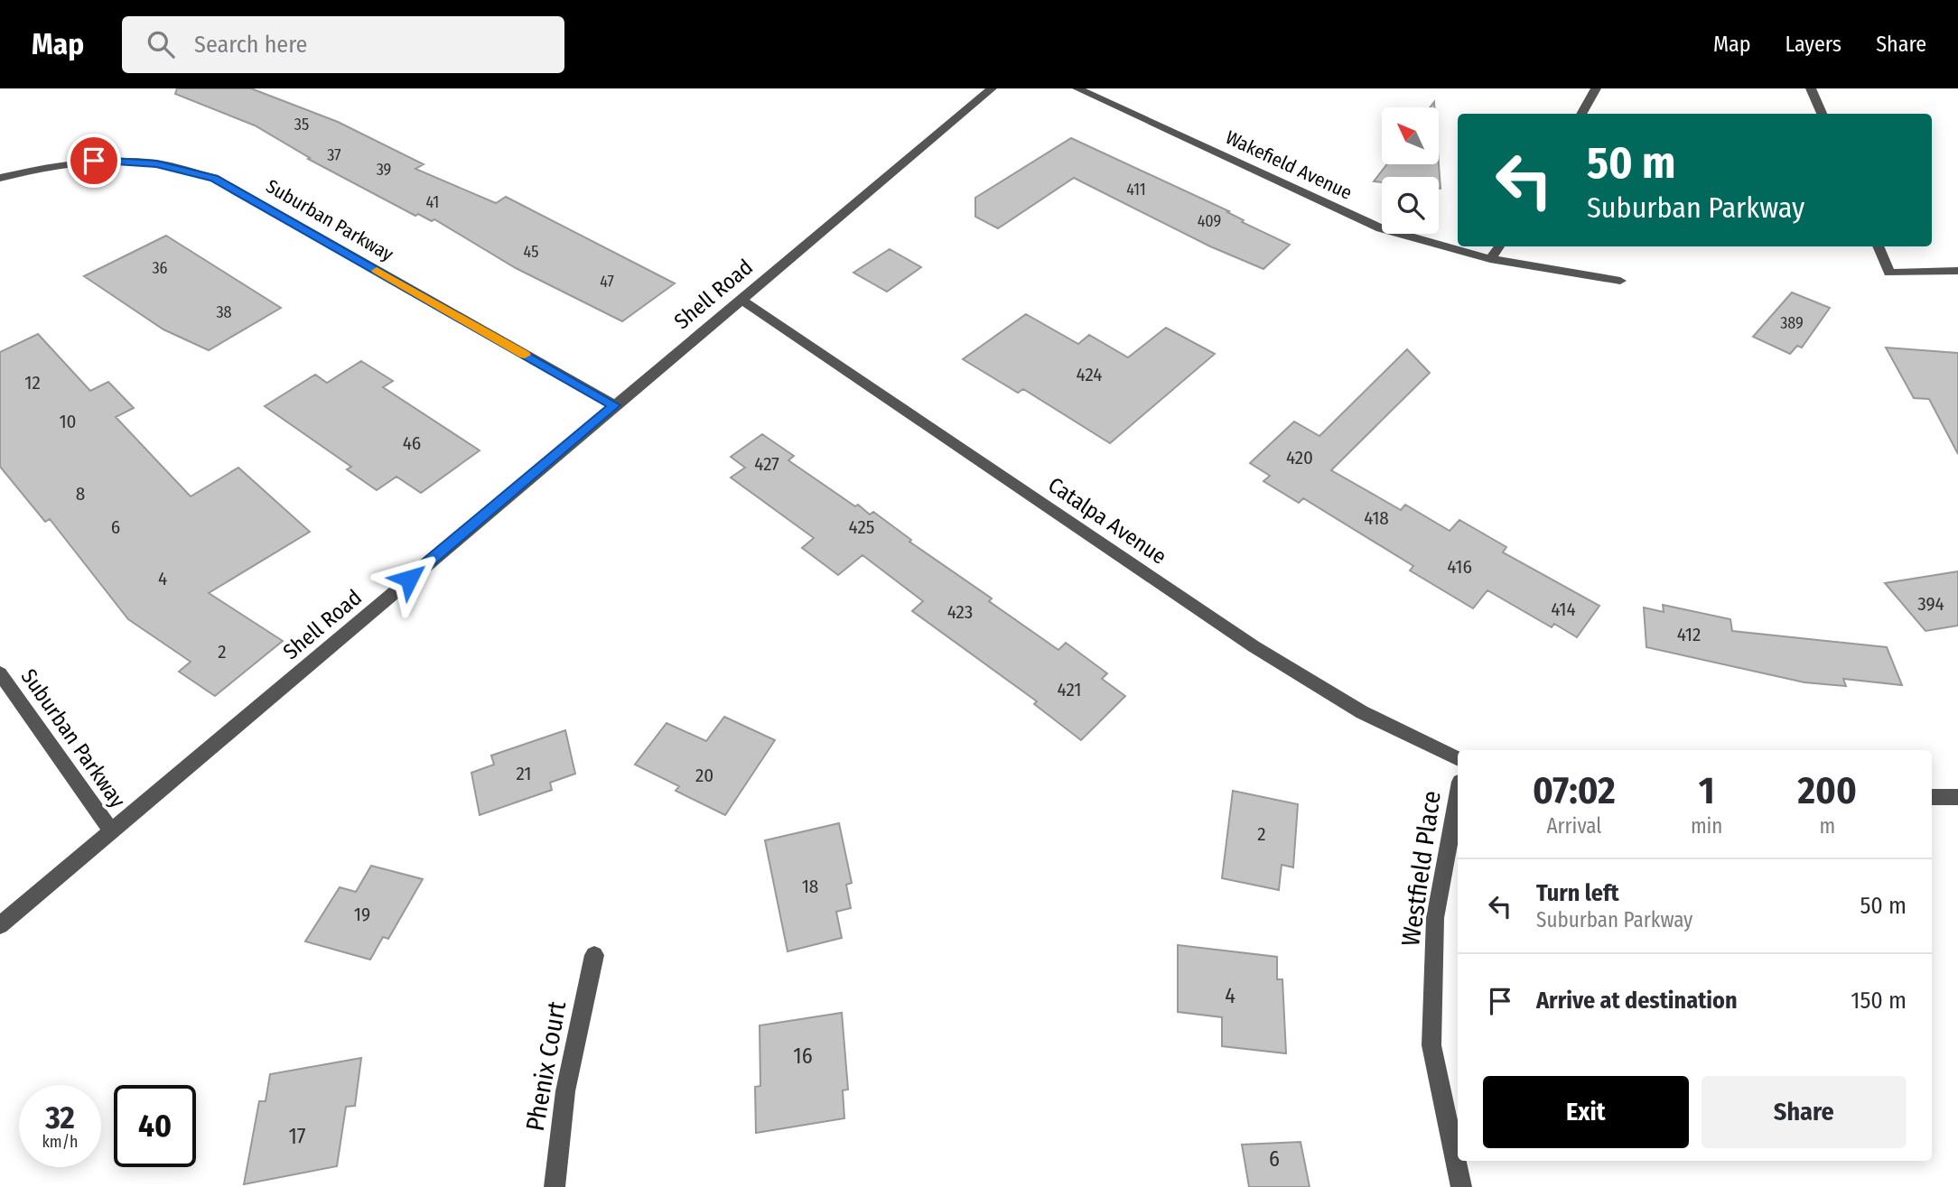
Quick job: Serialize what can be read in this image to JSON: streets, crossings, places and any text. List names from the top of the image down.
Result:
{
  "streets": {
    "street": [
      "Wakefield Avenue",
      "Suburban Parkway",
      "Shell Road",
      "Catalpa Avenue",
      "Westfield Place",
      "Phenix Court"
    ]
  },
  "crossings": [
    ["Suburban Parkway", "Shell Road"],
    ["Shell Road", "Catalpa Avenue"]
  ],
  "house_numbers": [
    "35",
    "37",
    "39",
    "411",
    "41",
    "409",
    "45",
    "36",
    "47",
    "38",
    "389",
    "424",
    "12",
    "10",
    "46",
    "420",
    "427",
    "8",
    "418",
    "6",
    "425",
    "416",
    "4",
    "394",
    "414",
    "423",
    "412",
    "2",
    "421",
    "21",
    "20",
    "2",
    "18",
    "19",
    "4",
    "16",
    "17",
    "6"
  ],
  "north": "top left",
  "page": {
    "header": "Map",
    "search": "Search here",
    "nav": ["Map", "Layers", "Share"],
    "turn": ["50 m", "Suburban Parkway"],
    "eta": [
      "07:02",
      "Arrival",
      "1",
      "min",
      "200",
      "m"
    ],
    "list": [
      {
        "name": "Turn left",
        "note": "Suburban Parkway",
        "value": "50 m"
      },
      {
        "name": "Arrive at destination",
        "value": "150 m"
      }
    ],
    "buttons": ["Exit", "Share"],
    "speed": "32 km/h",
    "limit": "40"
  }
}
